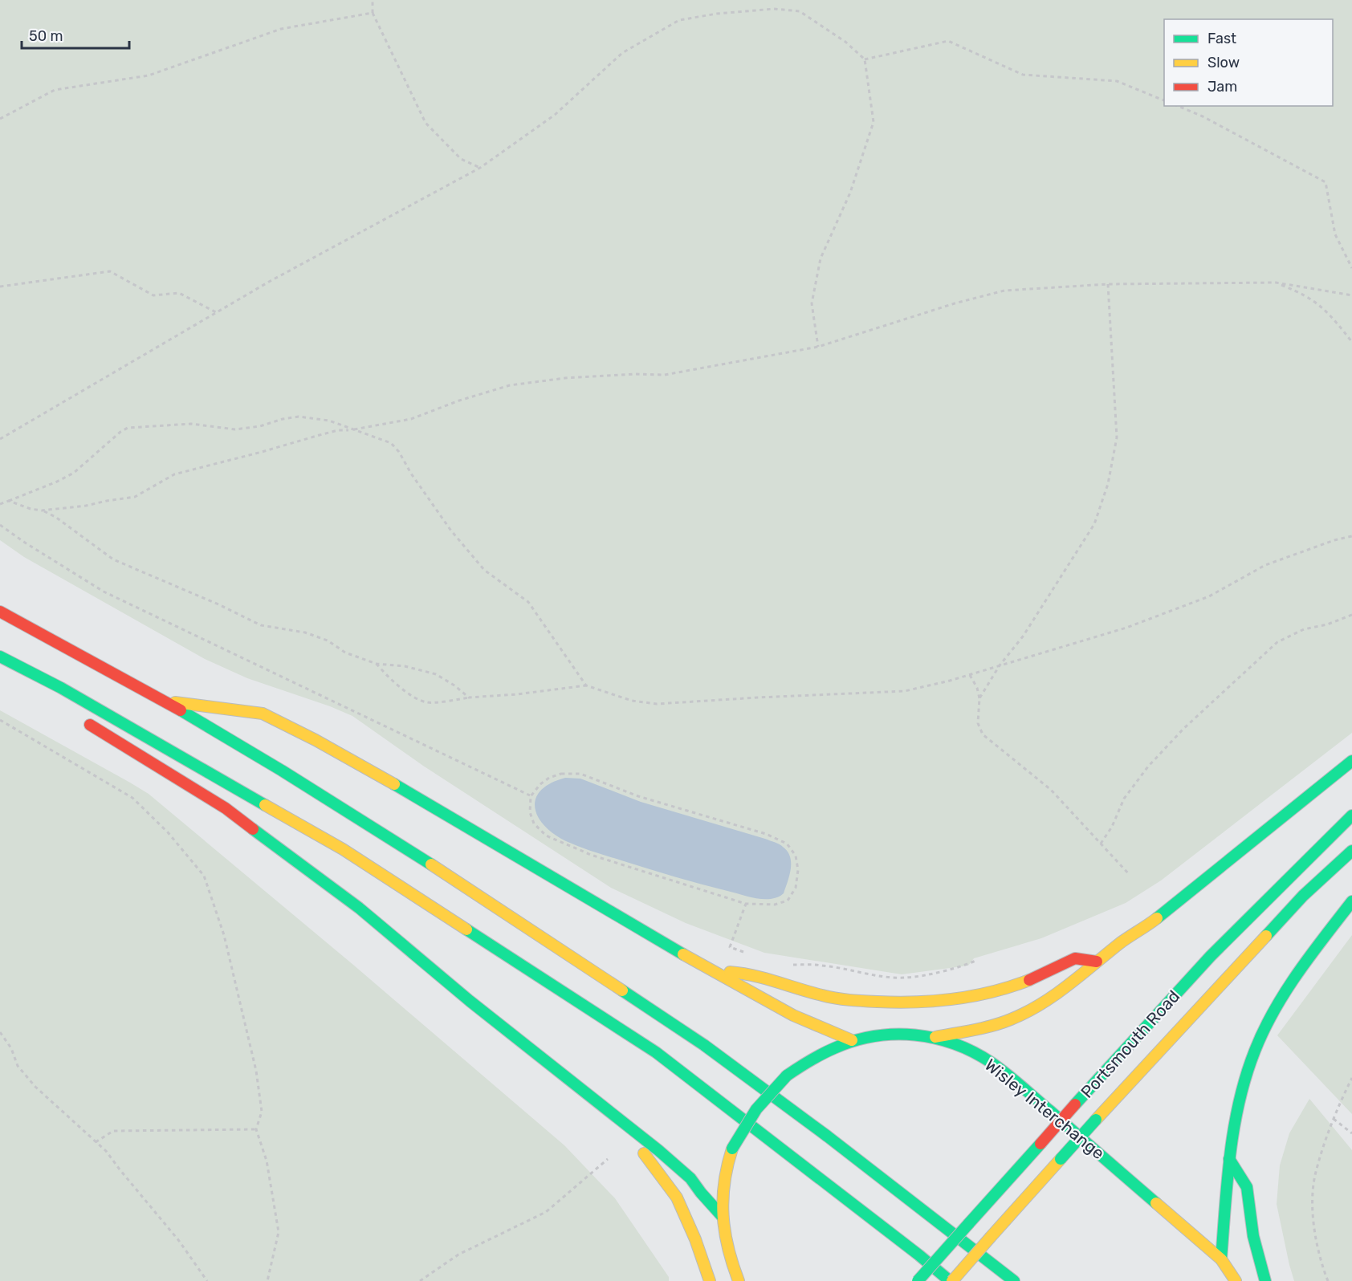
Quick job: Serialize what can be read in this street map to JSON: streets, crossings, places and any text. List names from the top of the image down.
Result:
{
  "streets": {
    "highway": ["Portsmouth Road", "Wisley Interchange"]
  },
  "legend": ["Fast", "Slow", "Jam"],
  "scale_bar": "50 m"
}
